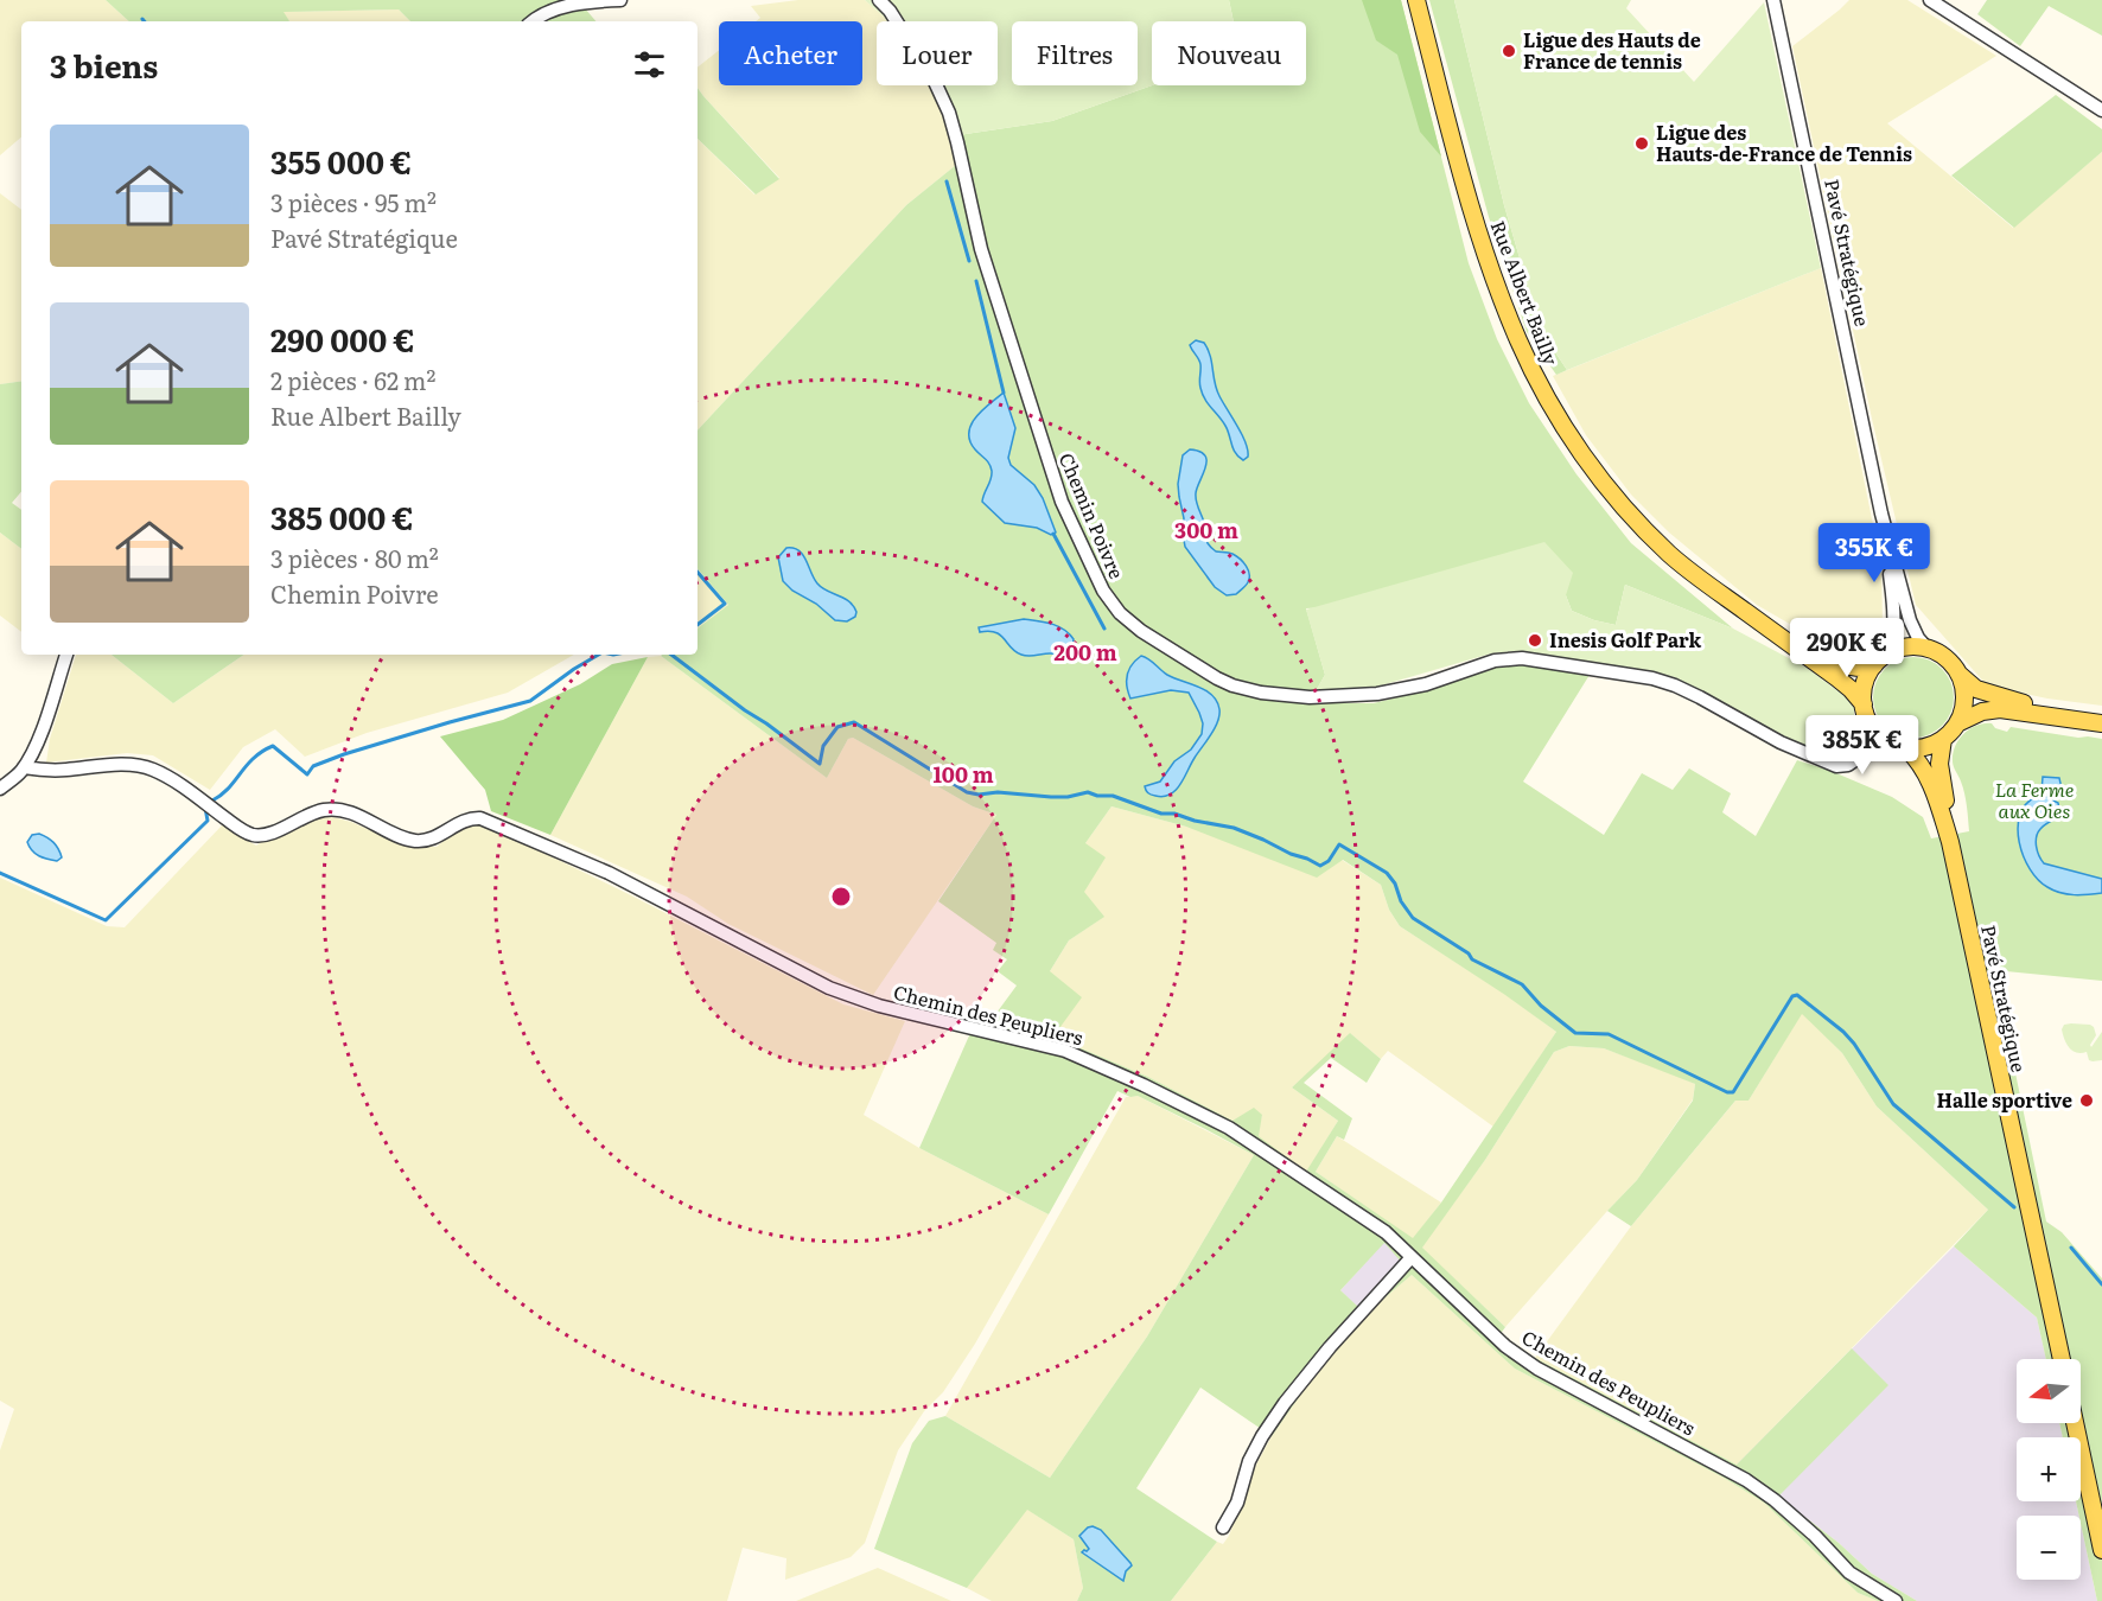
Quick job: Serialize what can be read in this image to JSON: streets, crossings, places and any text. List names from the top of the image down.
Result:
{
  "streets": {
    "main road": ["Pavé Stratégique", "Rue Albert Bailly"],
    "street": ["Chemin Poivre", "Chemin des Peupliers"]
  },
  "crossings": [
    ["Pavé Stratégique", "Rue Albert Bailly"]
  ],
  "parks": ["La Ferme aux Oies"],
  "places": [
    "Ligue des Hauts de France de tennis",
    "Ligue des Hauts-de-France de Tennis",
    "Inesis Golf Park",
    "Halle sportive"
  ],
  "north": "left",
  "page": {
    "chip": [
      "Acheter",
      "Louer",
      "Filtres",
      "Nouveau"
    ],
    "heading": "3 biens",
    "list": [
      {
        "name": "355 000 €",
        "note": "3 pièces · 95 m² · Pavé Stratégique"
      },
      {
        "name": "290 000 €",
        "note": "2 pièces · 62 m² · Rue Albert Bailly"
      },
      {
        "name": "385 000 €",
        "note": "3 pièces · 80 m² · Chemin Poivre"
      }
    ],
    "price": ["355K €", "290K €", "385K €"],
    "map_buttons": ["+", "−"]
  },
  "rings": ["300 m", "200 m", "100 m"]
}
